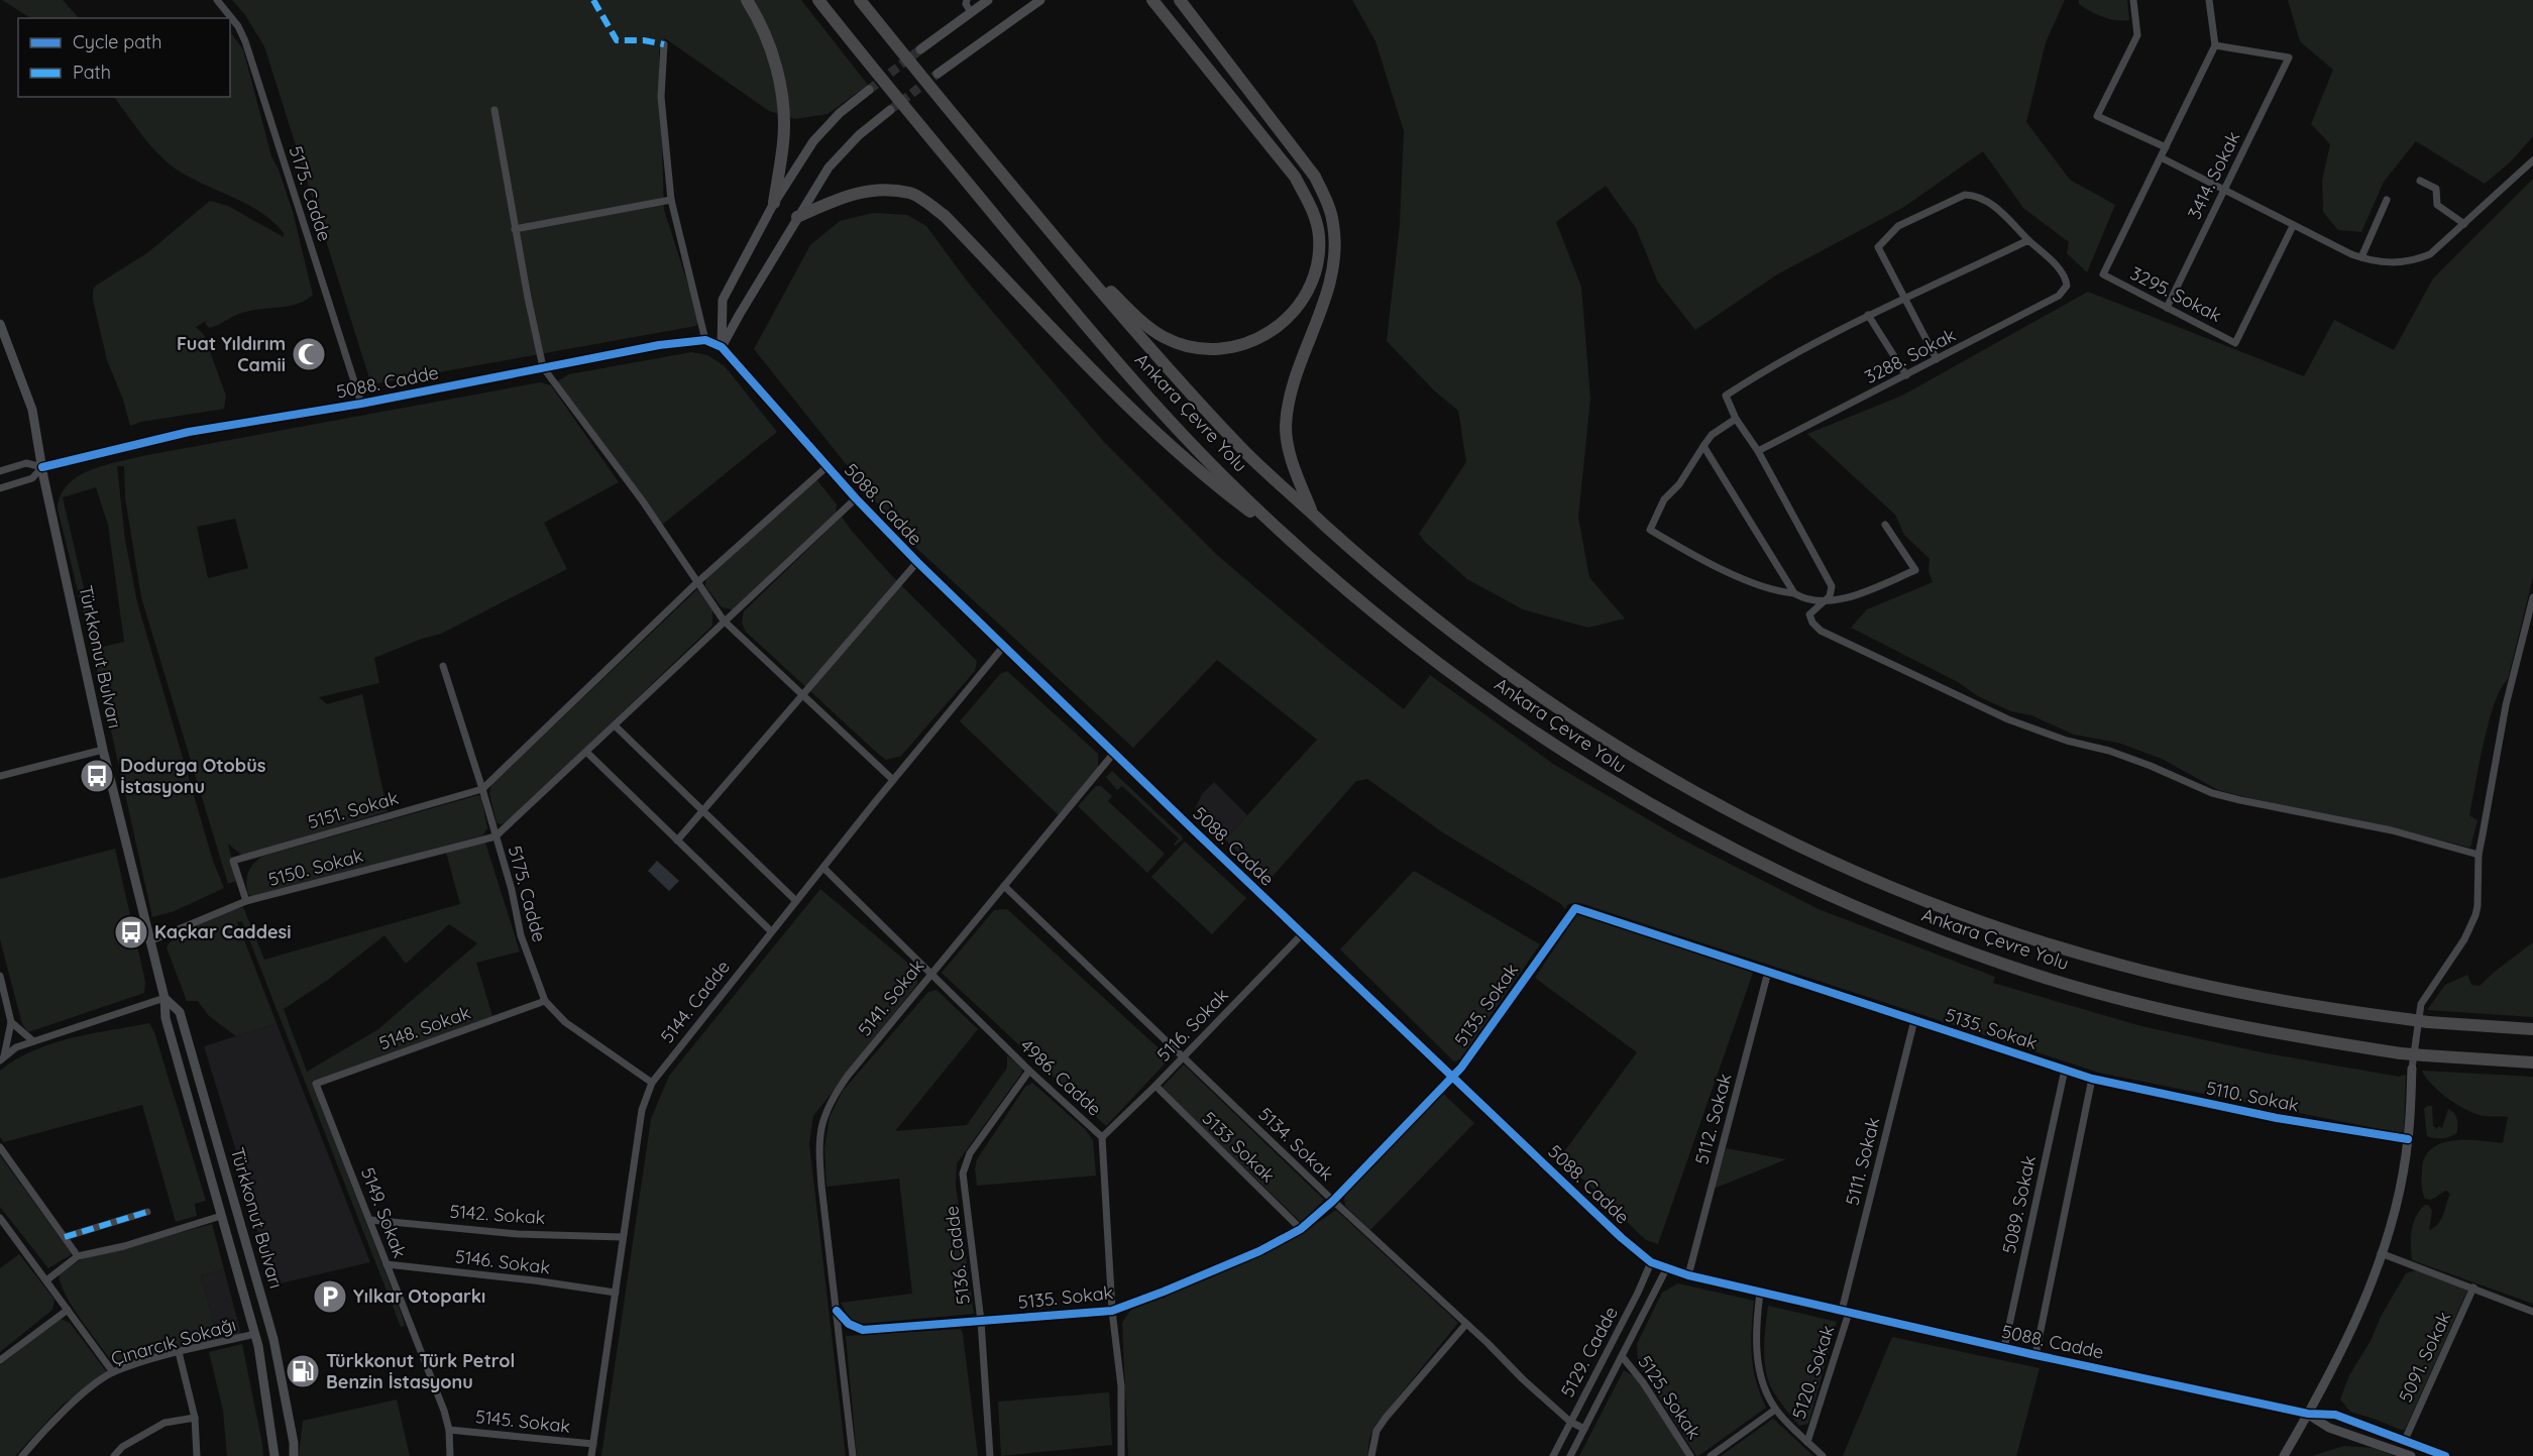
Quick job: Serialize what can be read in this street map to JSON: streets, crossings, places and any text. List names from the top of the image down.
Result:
{
  "streets": {
    "highway": ["Ankara Çevre Yolu"],
    "street": [
      "3414. Sokak",
      "5175. Cadde",
      "3295. Sokak",
      "3288. Sokak",
      "5088. Cadde",
      "Türkkonut Bulvarı",
      "5151. Sokak",
      "5150. Sokak",
      "5141. Sokak",
      "5144. Cadde",
      "5135. Sokak",
      "5116. Sokak",
      "5148. Sokak",
      "4986. Cadde",
      "5110. Sokak",
      "5112. Sokak",
      "5134. Sokak",
      "5133 Sokak",
      "5111. Sokak",
      "5089. Sokak",
      "5149. Sokak",
      "5142. Sokak",
      "5136. Cadde",
      "5146. Sokak",
      "Çınarcık Sokağı",
      "5129. Cadde",
      "5091. Sokak",
      "5120. Sokak",
      "5125. Sokak",
      "5145. Sokak"
    ]
  },
  "crossings": [
    ["3414. Sokak", "3295. Sokak"],
    ["5175. Cadde", "5088. Cadde"],
    ["5175. Cadde", "5151. Sokak"],
    ["5175. Cadde", "5150. Sokak"],
    ["5175. Cadde", "5144. Cadde"],
    ["5175. Cadde", "5148. Sokak"],
    ["5088. Cadde", "Türkkonut Bulvarı"],
    ["5088. Cadde", "5141. Sokak"],
    ["5088. Cadde", "5144. Cadde"],
    ["5088. Cadde", "5135. Sokak"],
    ["5088. Cadde", "5116. Sokak"],
    ["5088. Cadde", "5112. Sokak"],
    ["5088. Cadde", "5111. Sokak"],
    ["5088. Cadde", "5089. Sokak"],
    ["5088. Cadde", "5129. Cadde"],
    ["5088. Cadde", "5091. Sokak"],
    ["5088. Cadde", "5120. Sokak"],
    ["Türkkonut Bulvarı", "5150. Sokak"],
    ["Türkkonut Bulvarı", "Çınarcık Sokağı"],
    ["5151. Sokak", "5150. Sokak"],
    ["5141. Sokak", "5135. Sokak"],
    ["5141. Sokak", "4986. Cadde"],
    ["5141. Sokak", "5134. Sokak"],
    ["5144. Cadde", "4986. Cadde"],
    ["5144. Cadde", "5142. Sokak"],
    ["5144. Cadde", "5146. Sokak"],
    ["5144. Cadde", "5145. Sokak"],
    ["5135. Sokak", "4986. Cadde"],
    ["5135. Sokak", "5110. Sokak"],
    ["5135. Sokak", "5112. Sokak"],
    ["5135. Sokak", "5134. Sokak"],
    ["5135. Sokak", "5133 Sokak"],
    ["5135. Sokak", "5111. Sokak"],
    ["5135. Sokak", "5089. Sokak"],
    ["5135. Sokak", "5136. Cadde"],
    ["5116. Sokak", "4986. Cadde"],
    ["5116. Sokak", "5134. Sokak"],
    ["5116. Sokak", "5133 Sokak"],
    ["5148. Sokak", "5149. Sokak"],
    ["4986. Cadde", "5136. Cadde"],
    ["5134. Sokak", "5129. Cadde"],
    ["5111. Sokak", "5120. Sokak"],
    ["5149. Sokak", "5142. Sokak"],
    ["5149. Sokak", "5146. Sokak"],
    ["5149. Sokak", "5145. Sokak"],
    ["5129. Cadde", "5125. Sokak"]
  ],
  "places": {
    "mosque": ["Fuat Yıldırım Camii"],
    "bus stop": ["Dodurga Otobüs İstasyonu", "Kaçkar Caddesi"],
    "parking": ["Yılkar Otoparkı"],
    "fuel station": ["Türkkonut Türk Petrol Benzin İstasyonu"]
  },
  "legend": ["Cycle path", "Path"]
}
